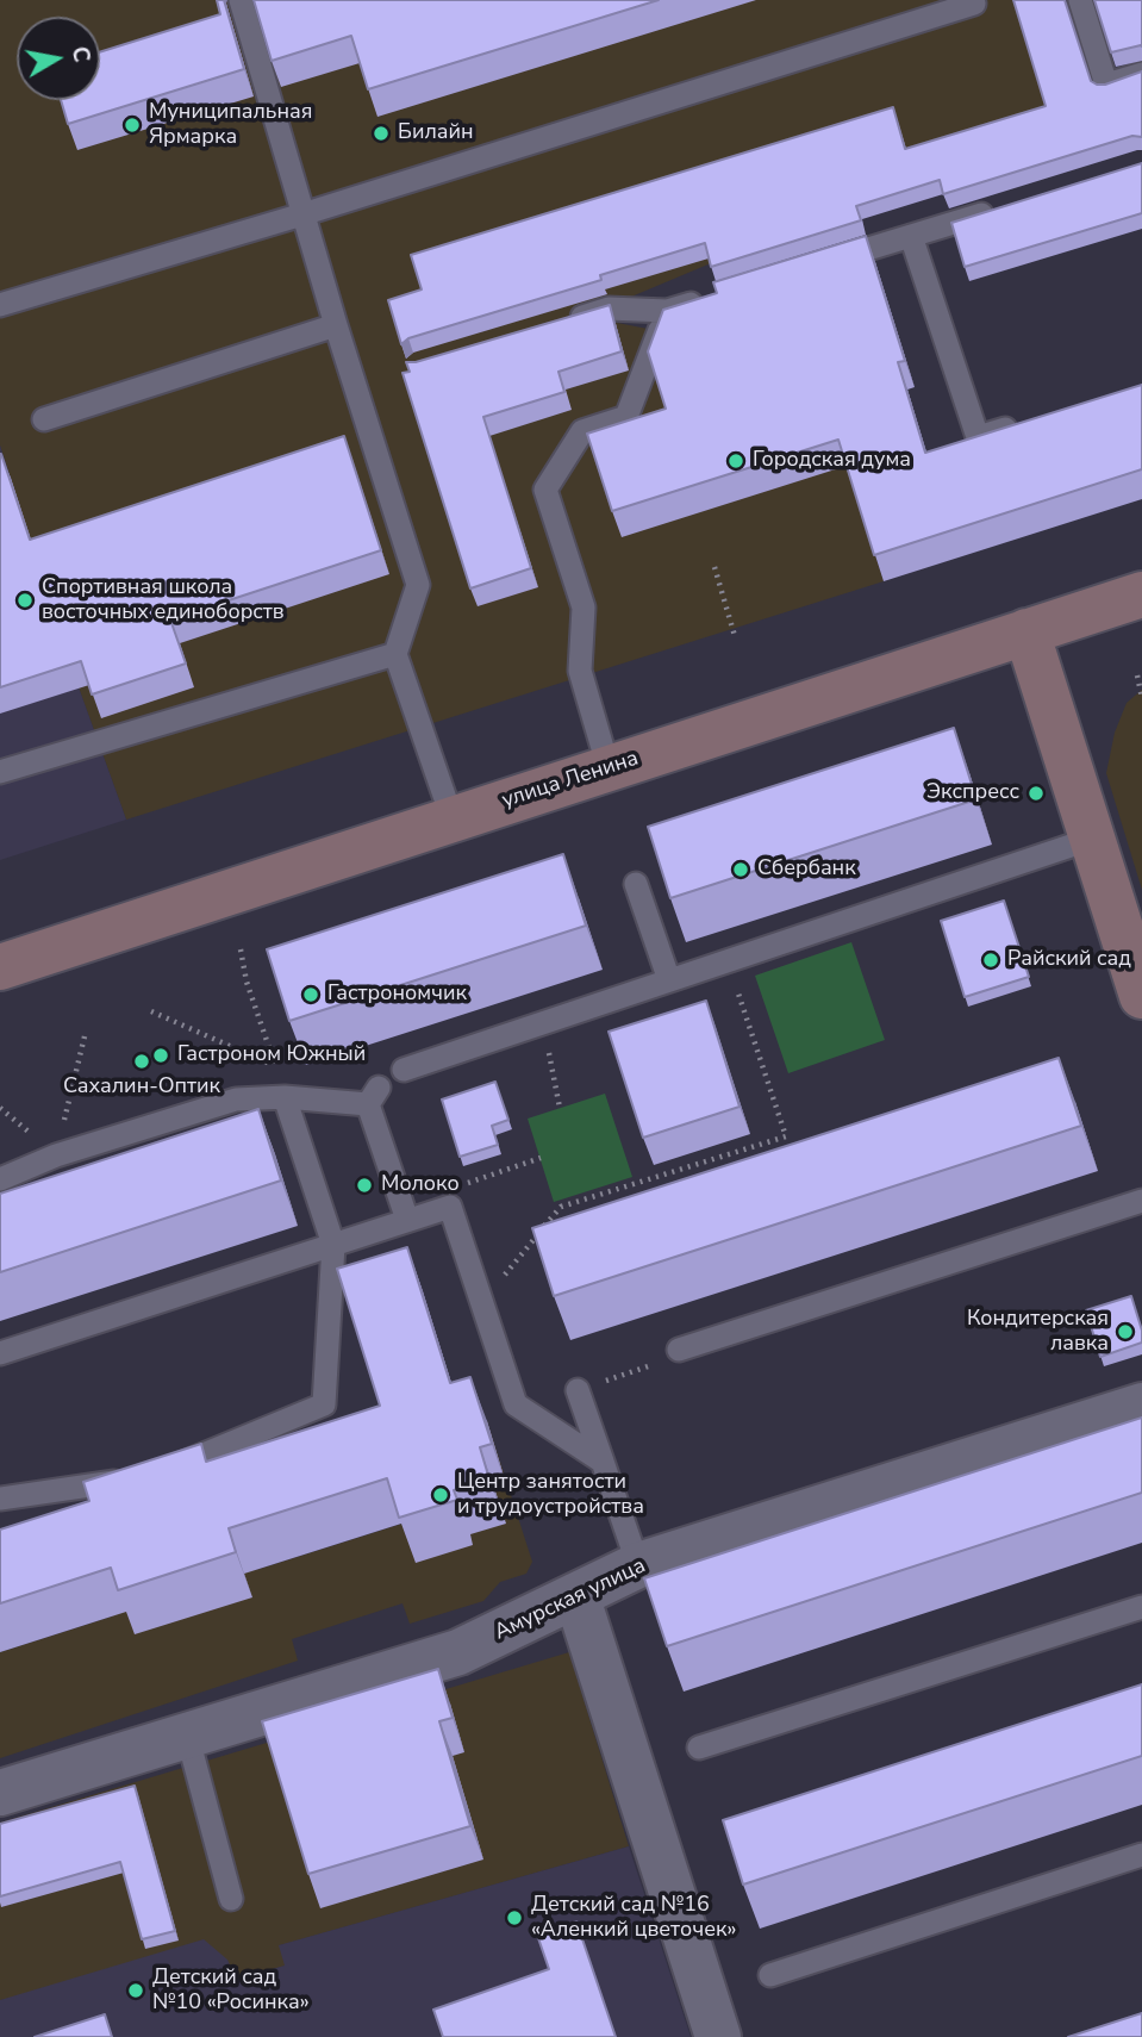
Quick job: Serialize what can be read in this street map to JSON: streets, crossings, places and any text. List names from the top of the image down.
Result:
{
  "streets": {
    "main road": ["улица Ленина"],
    "street": ["Амурская улица"]
  },
  "places": [
    "Муниципальная Ярмарка",
    "Билайн",
    "Городская дума",
    "Спортивная школа восточных единоборств",
    "Экспресс",
    "Сбербанк",
    "Райский сад",
    "Гастрономчик",
    "Гастроном Южный",
    "Сахалин-Оптик",
    "Молоко",
    "Кондитерская лавка",
    "Центр занятости и трудоустройства",
    "Детский сад №16 «Аленкий цветочек»",
    "Детский сад №10 «Росинка»"
  ],
  "north": "right"
}
